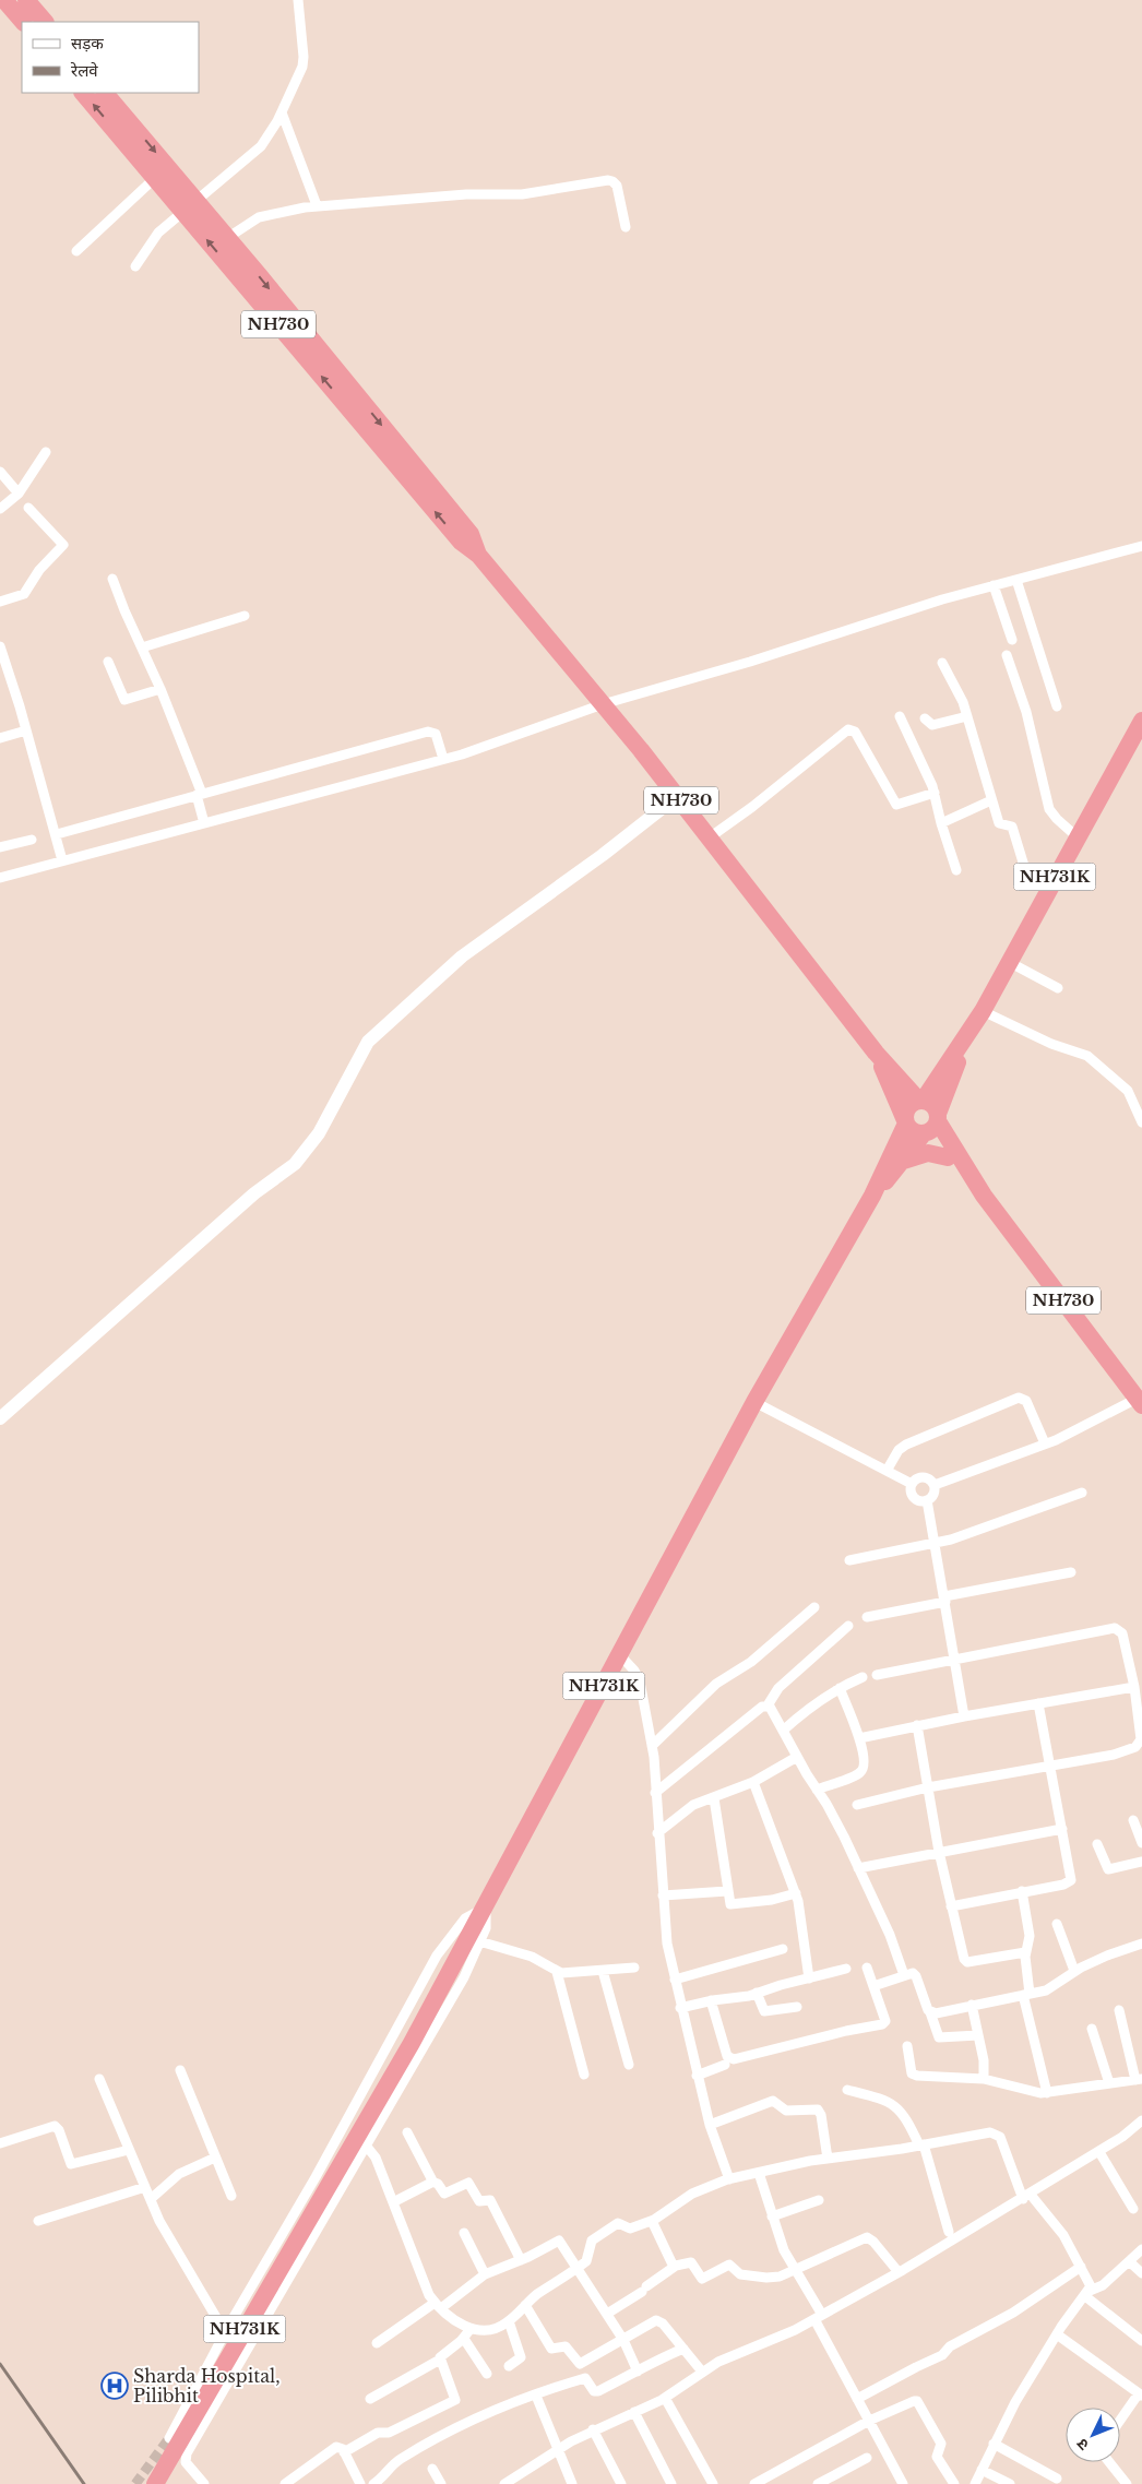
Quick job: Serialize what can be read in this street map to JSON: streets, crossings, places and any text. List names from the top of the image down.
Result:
{
  "streets": {
    "highway": ["NH730", "NH731K"]
  },
  "crossings": [
    ["NH730", "NH731K"]
  ],
  "places": {
    "hospital": ["Sharda Hospital, Pilibhit"]
  },
  "legend": ["सड़क", "रेलवे"],
  "north": "bottom left"
}
